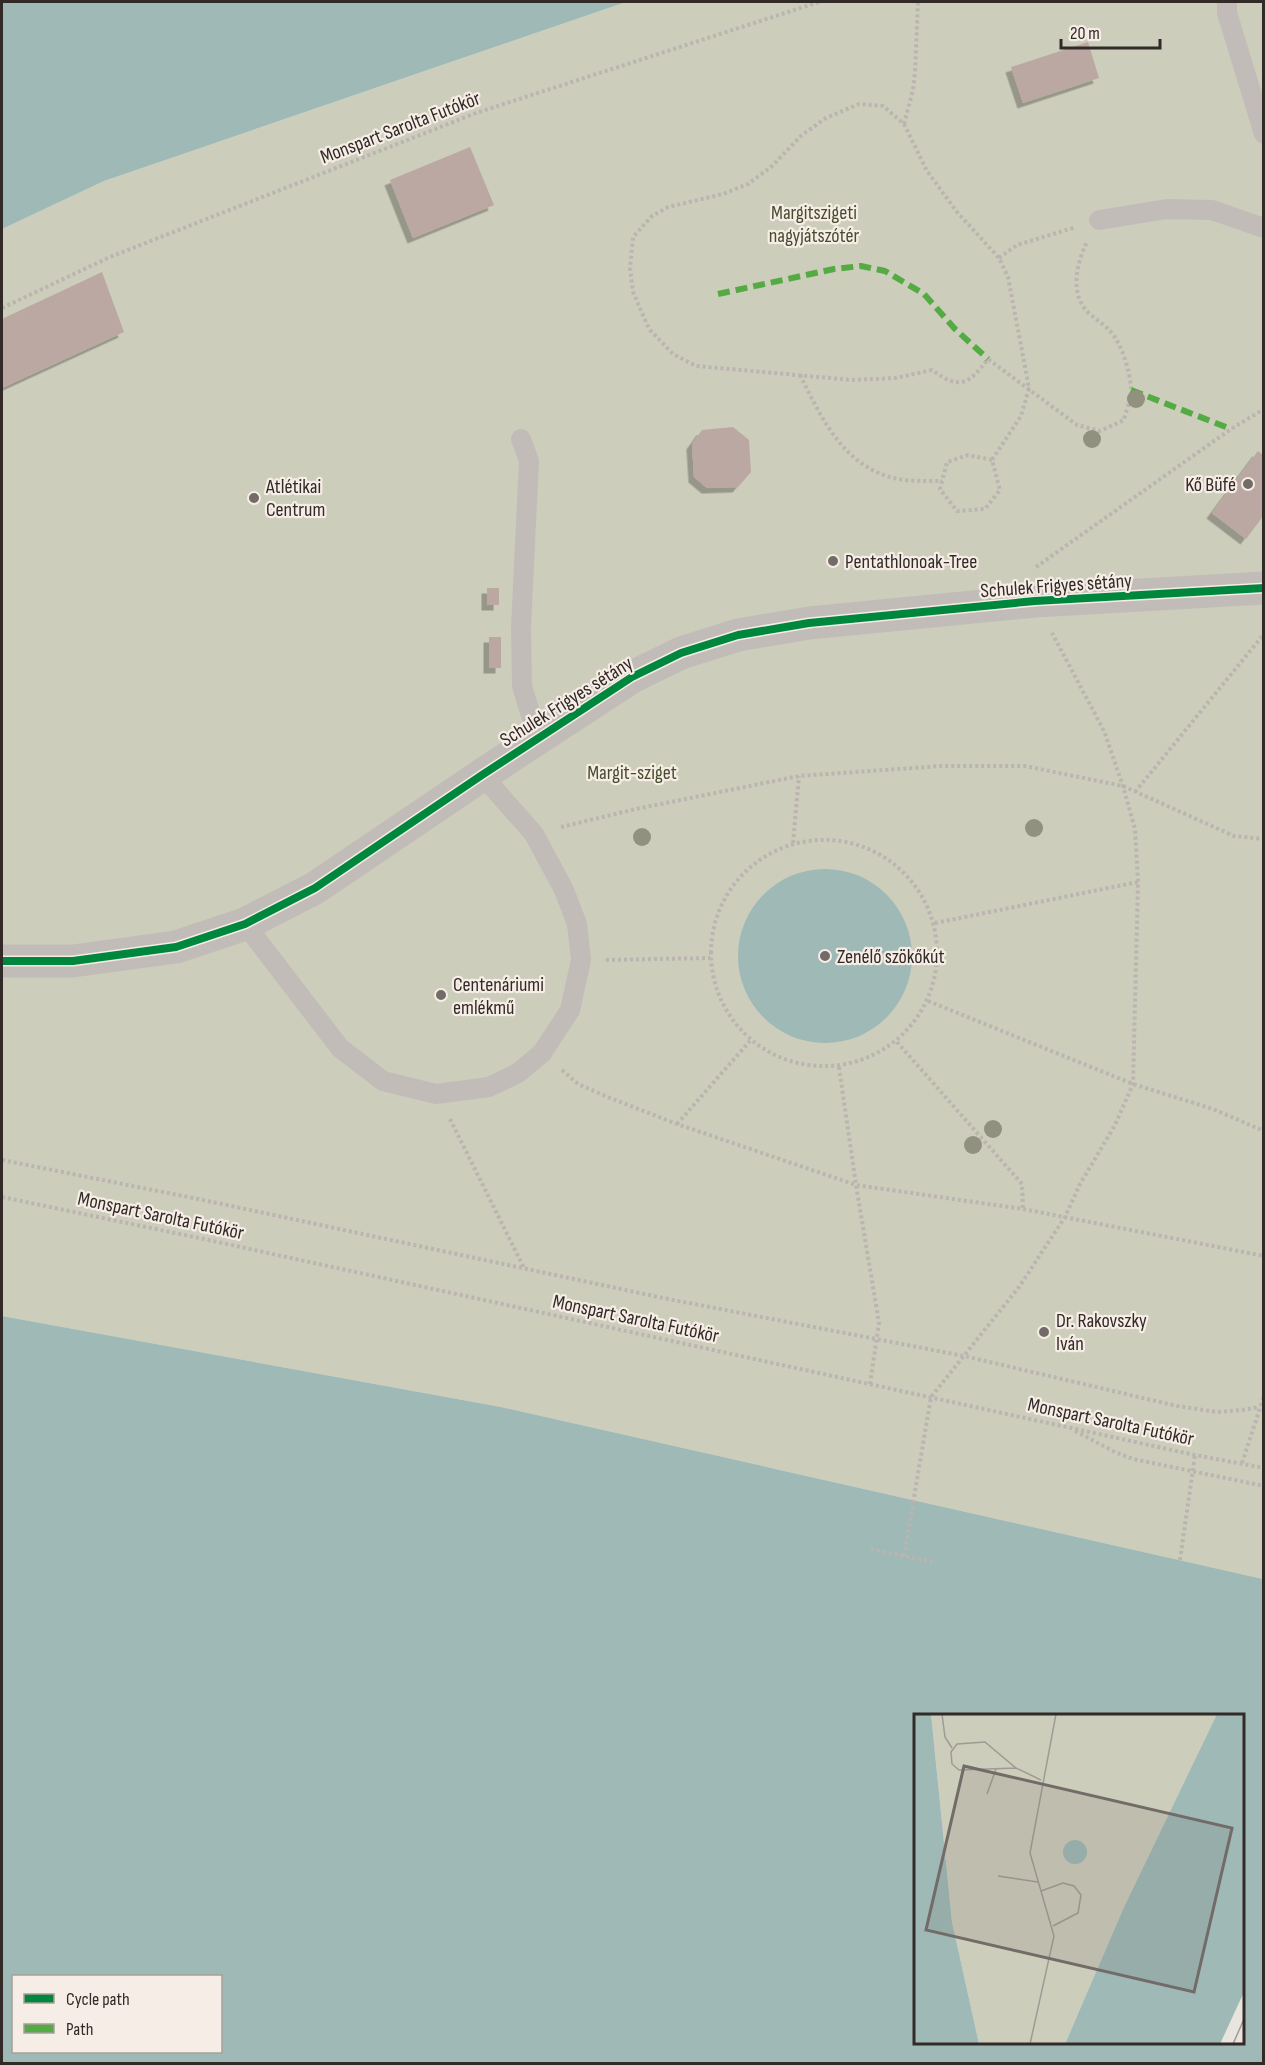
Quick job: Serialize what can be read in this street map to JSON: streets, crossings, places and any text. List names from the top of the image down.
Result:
{
  "streets": {
    "street": ["Schulek Frigyes sétány"],
    "path": ["Monspart Sarolta Futókör"]
  },
  "parks": ["Margitszigeti nagyjátszótér", "Margit-sziget"],
  "places": [
    "Kő Büfé",
    "Atlétikai Centrum",
    "Pentathlonoak-Tree",
    "Zenélő szökőkút",
    "Centenáriumi emlékmű",
    "Dr. Rakovszky Iván"
  ],
  "legend": ["Cycle path", "Path"],
  "scale_bar": "20 m"
}
